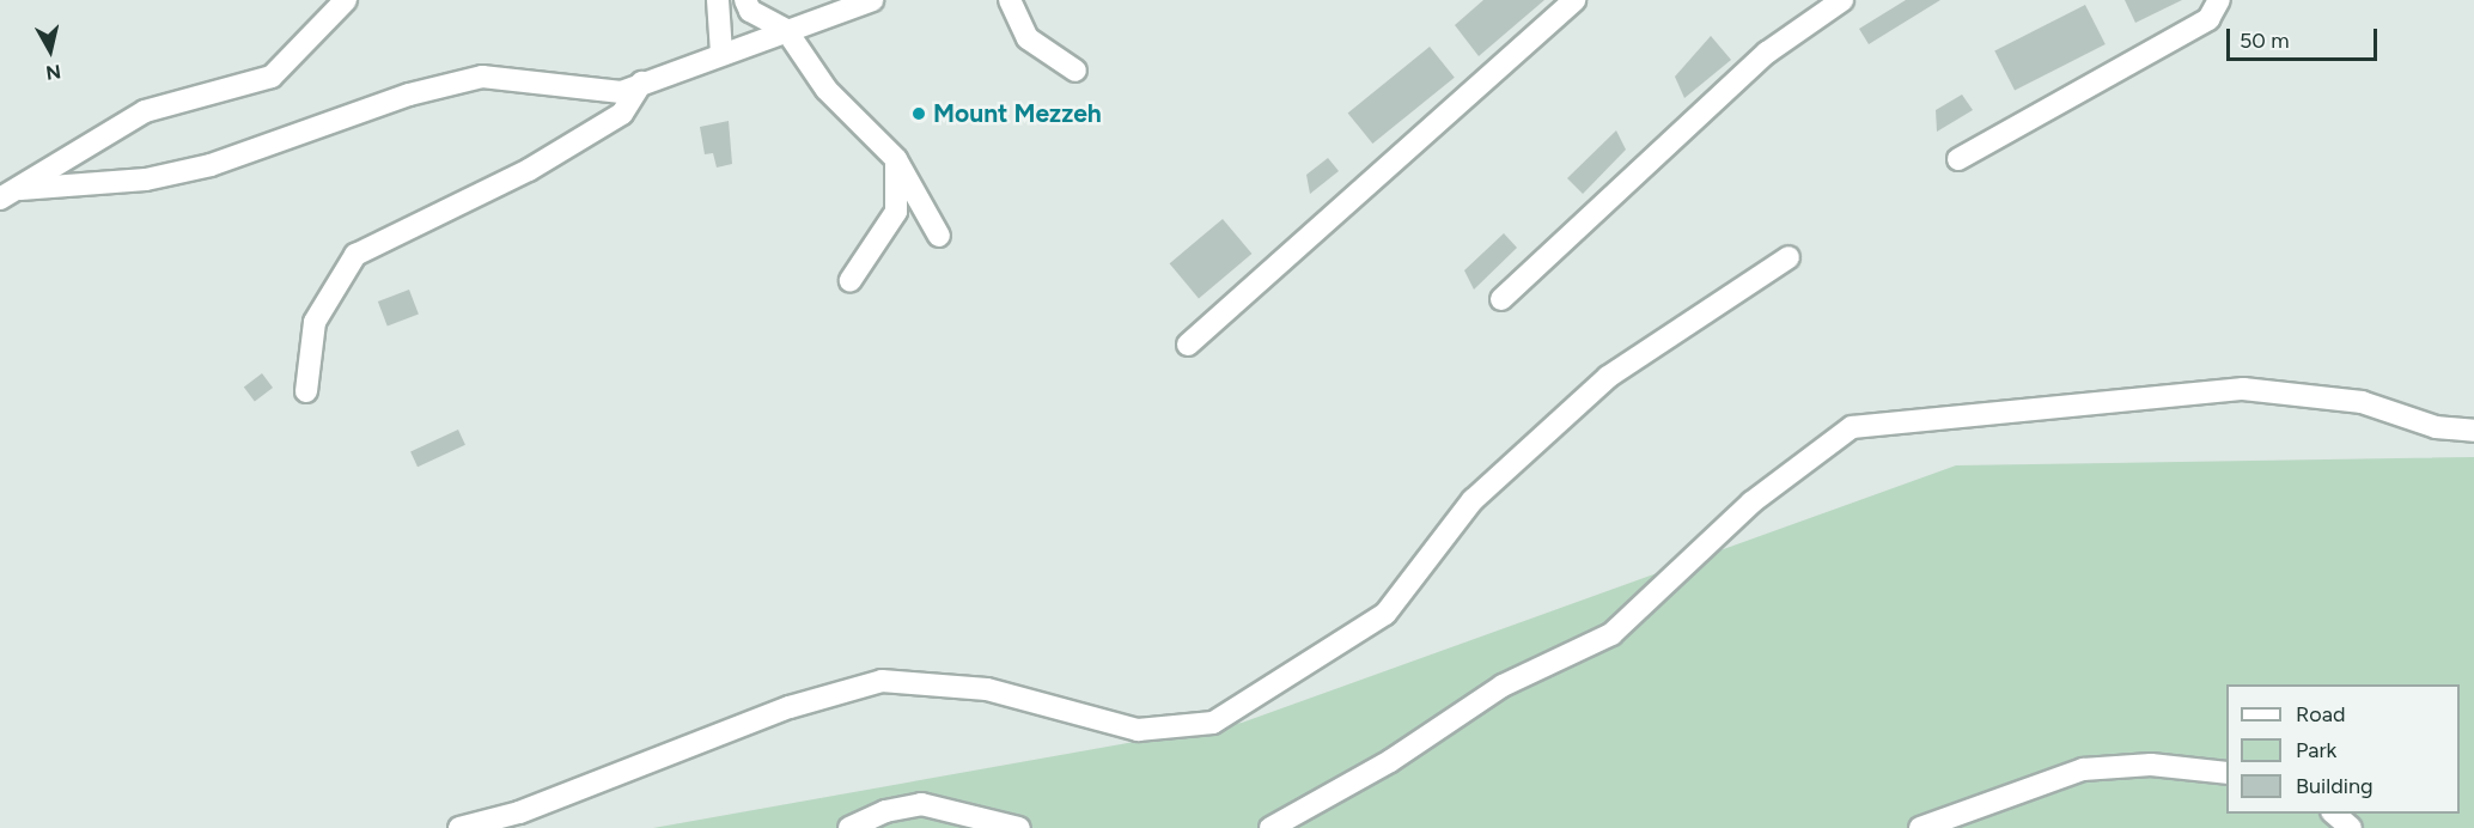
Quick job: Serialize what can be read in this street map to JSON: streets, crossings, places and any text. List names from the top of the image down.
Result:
{
  "places": ["Mount Mezzeh"],
  "legend": ["Road", "Park", "Building"],
  "scale_bar": "50 m",
  "north": "bottom"
}
